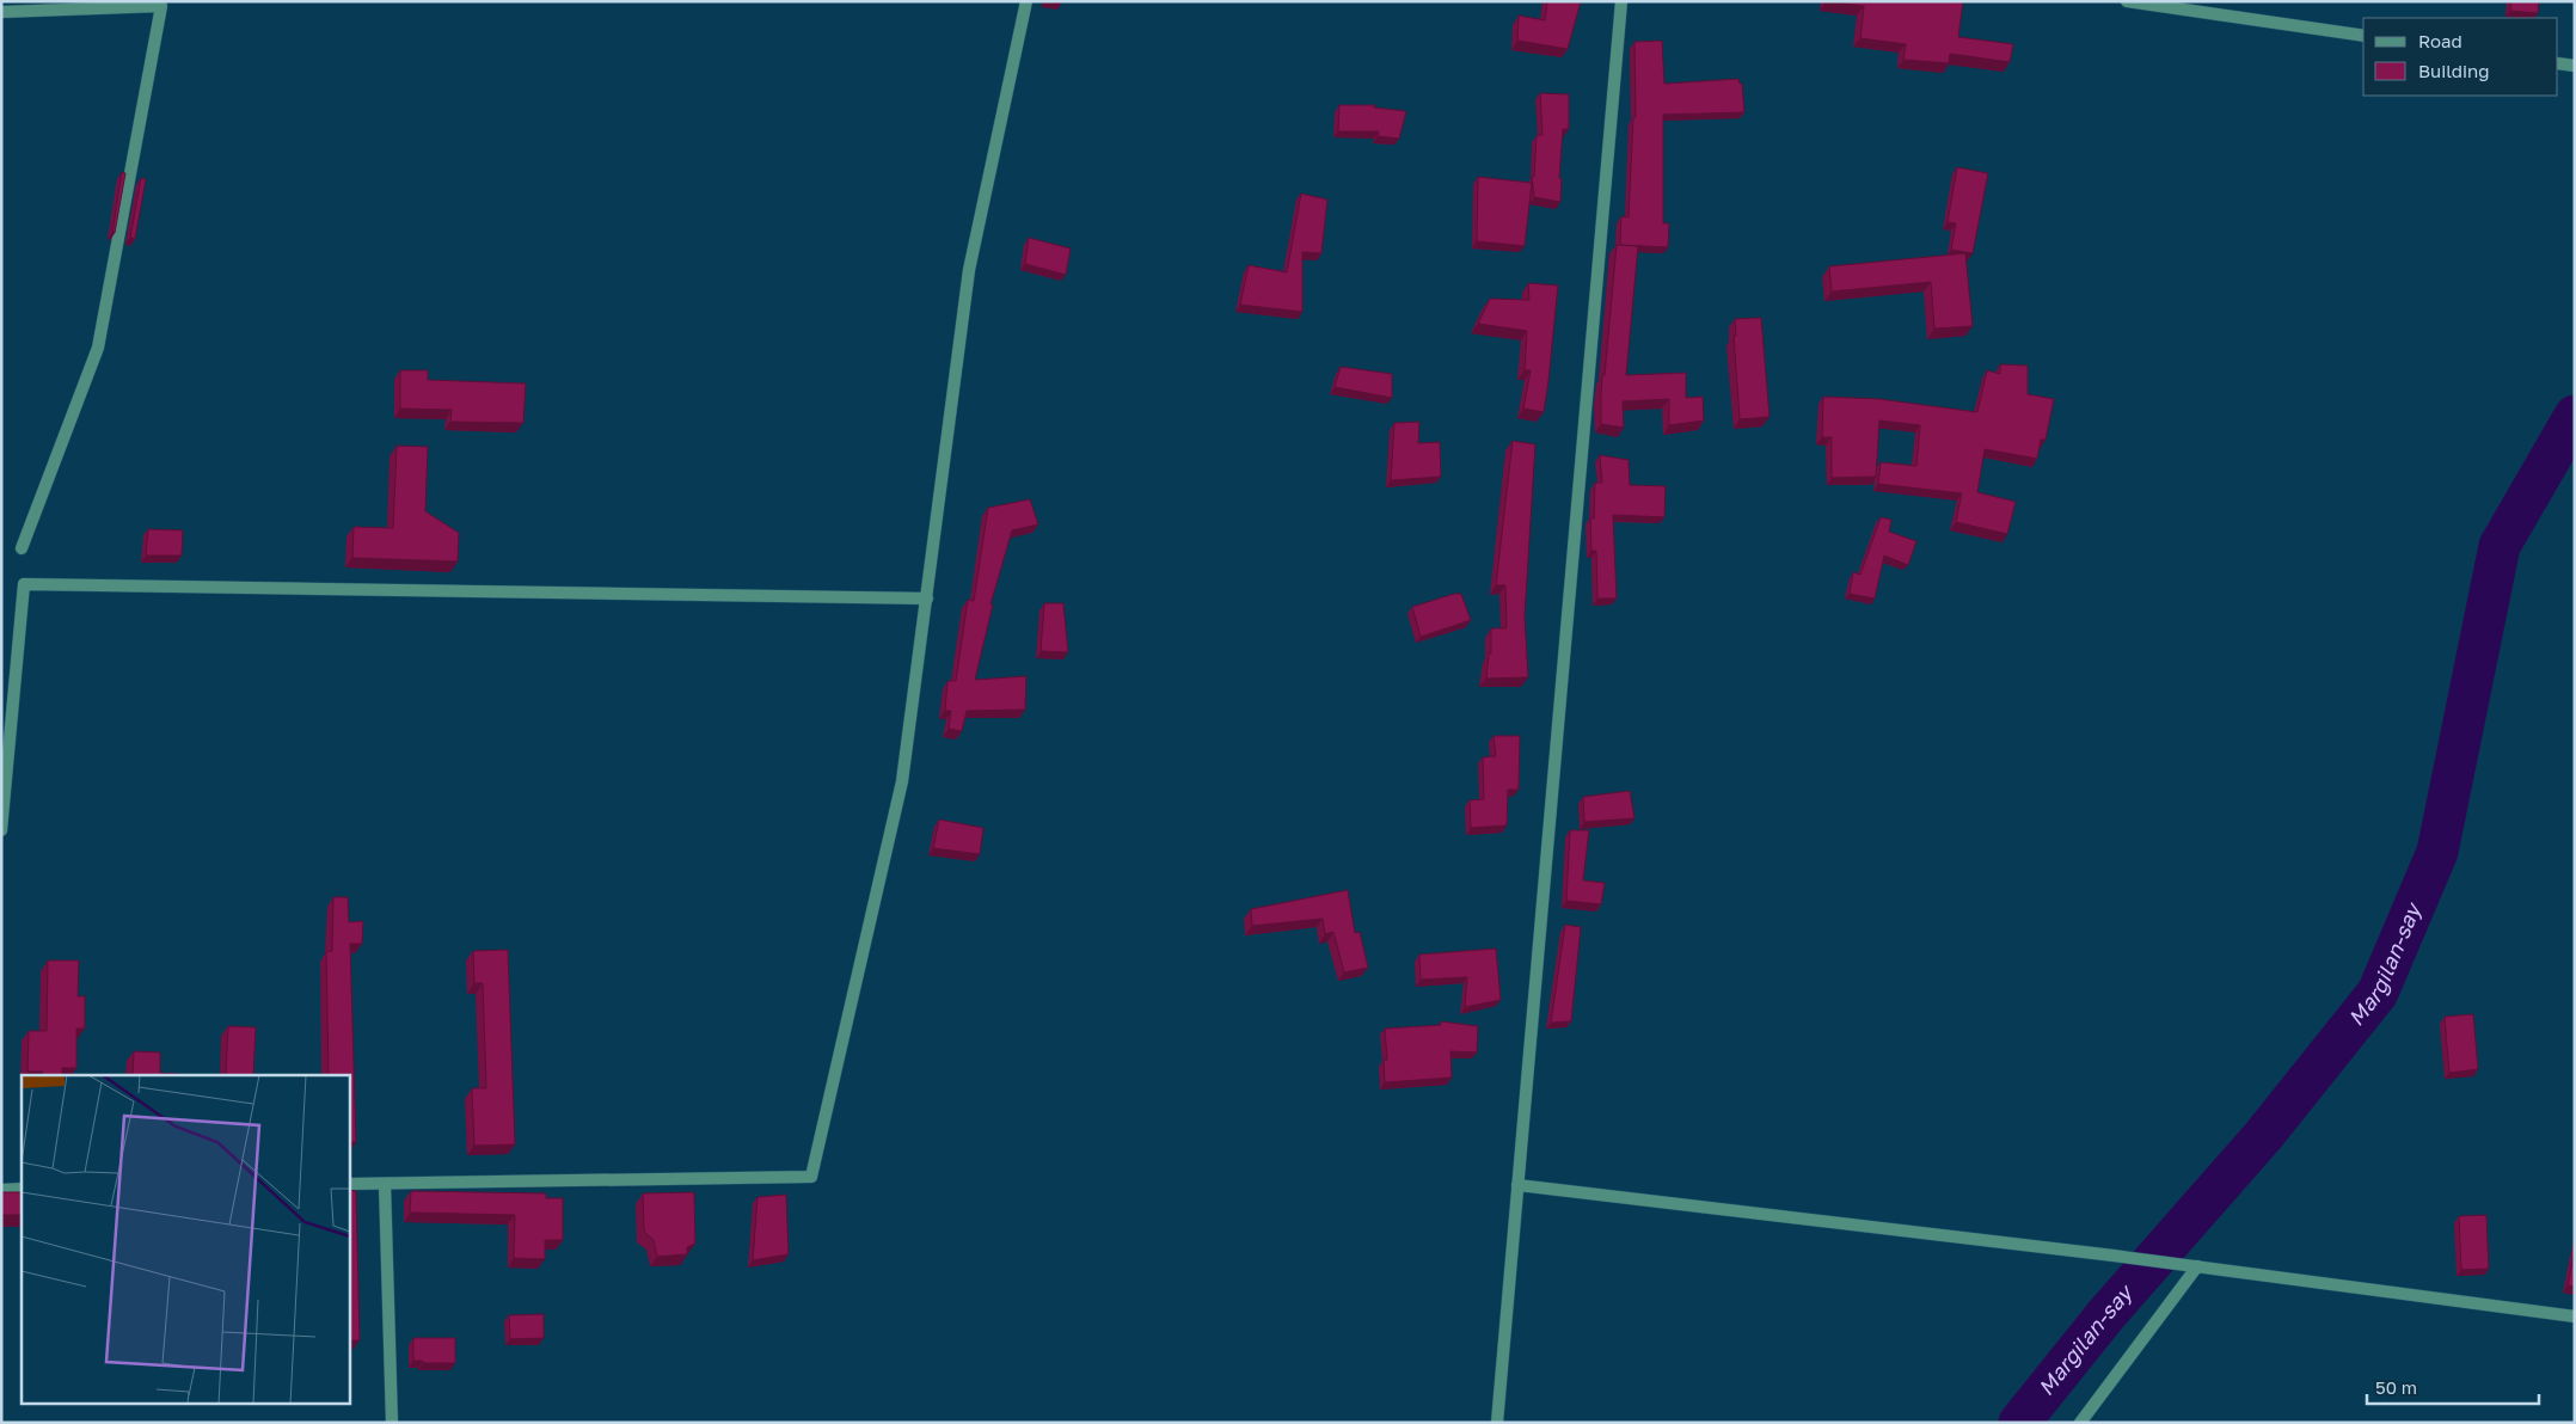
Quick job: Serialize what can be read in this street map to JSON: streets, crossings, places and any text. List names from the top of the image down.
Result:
{
  "water": ["Margilan-say"],
  "legend": ["Road", "Building"],
  "scale_bar": "50 m"
}
